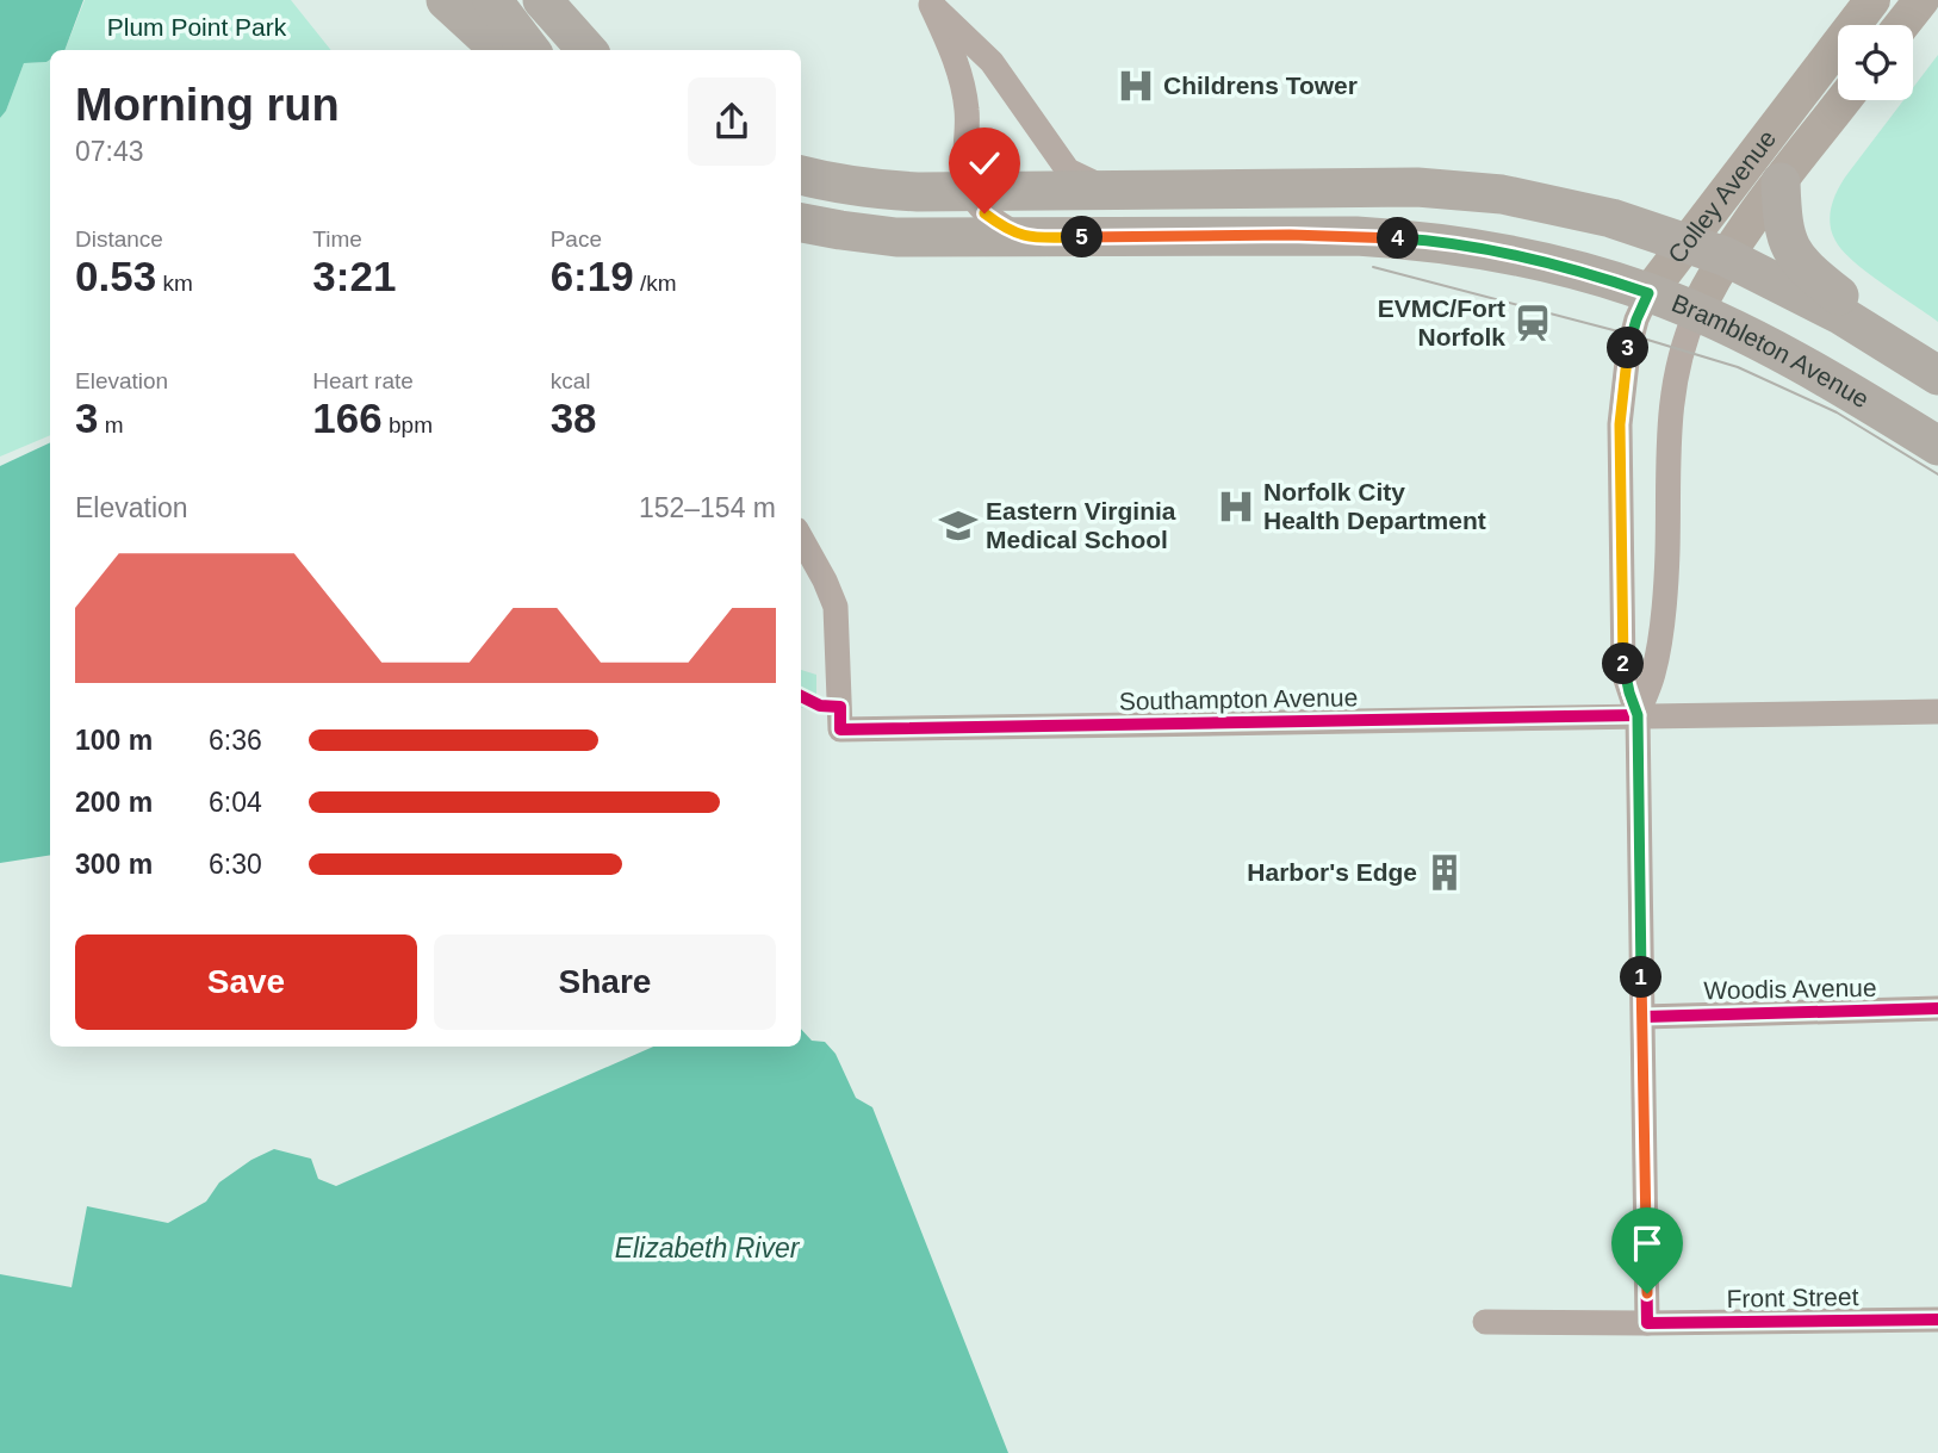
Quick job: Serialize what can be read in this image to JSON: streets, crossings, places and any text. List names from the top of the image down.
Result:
{
  "streets": {
    "main road": ["Colley Avenue", "Brambleton Avenue"],
    "street": ["Southampton Avenue", "Woodis Avenue", "Front Street"]
  },
  "crossings": [
    ["Colley Avenue", "Brambleton Avenue"],
    ["Colley Avenue", "Southampton Avenue"],
    ["Colley Avenue", "Woodis Avenue"],
    ["Colley Avenue", "Front Street"]
  ],
  "water": ["Elizabeth River"],
  "parks": ["Plum Point Park"],
  "places": {
    "hospital": ["Childrens Tower", "Norfolk City Health Department"],
    "station": ["EVMC/Fort Norfolk"],
    "school or university": ["Eastern Virginia Medical School"],
    "building": ["Harbor's Edge"]
  },
  "page": {
    "heading": ["Morning run", "07:43"],
    "stats": [
      ["Distance", "0.53 km"],
      ["Time", "3:21"],
      ["Pace", "6:19 /km"],
      ["Elevation", "3 m"],
      ["Heart rate", "166 bpm"],
      ["kcal", "38"]
    ],
    "pins": [
      "5",
      "4",
      "3",
      "2",
      "1"
    ],
    "chart": ["Elevation", "152–154 m"],
    "list": [
      {
        "name": "100 m",
        "note": "6:36"
      },
      {
        "name": "200 m",
        "note": "6:04"
      },
      {
        "name": "300 m",
        "note": "6:30"
      }
    ],
    "buttons": ["Save", "Share"]
  }
}
